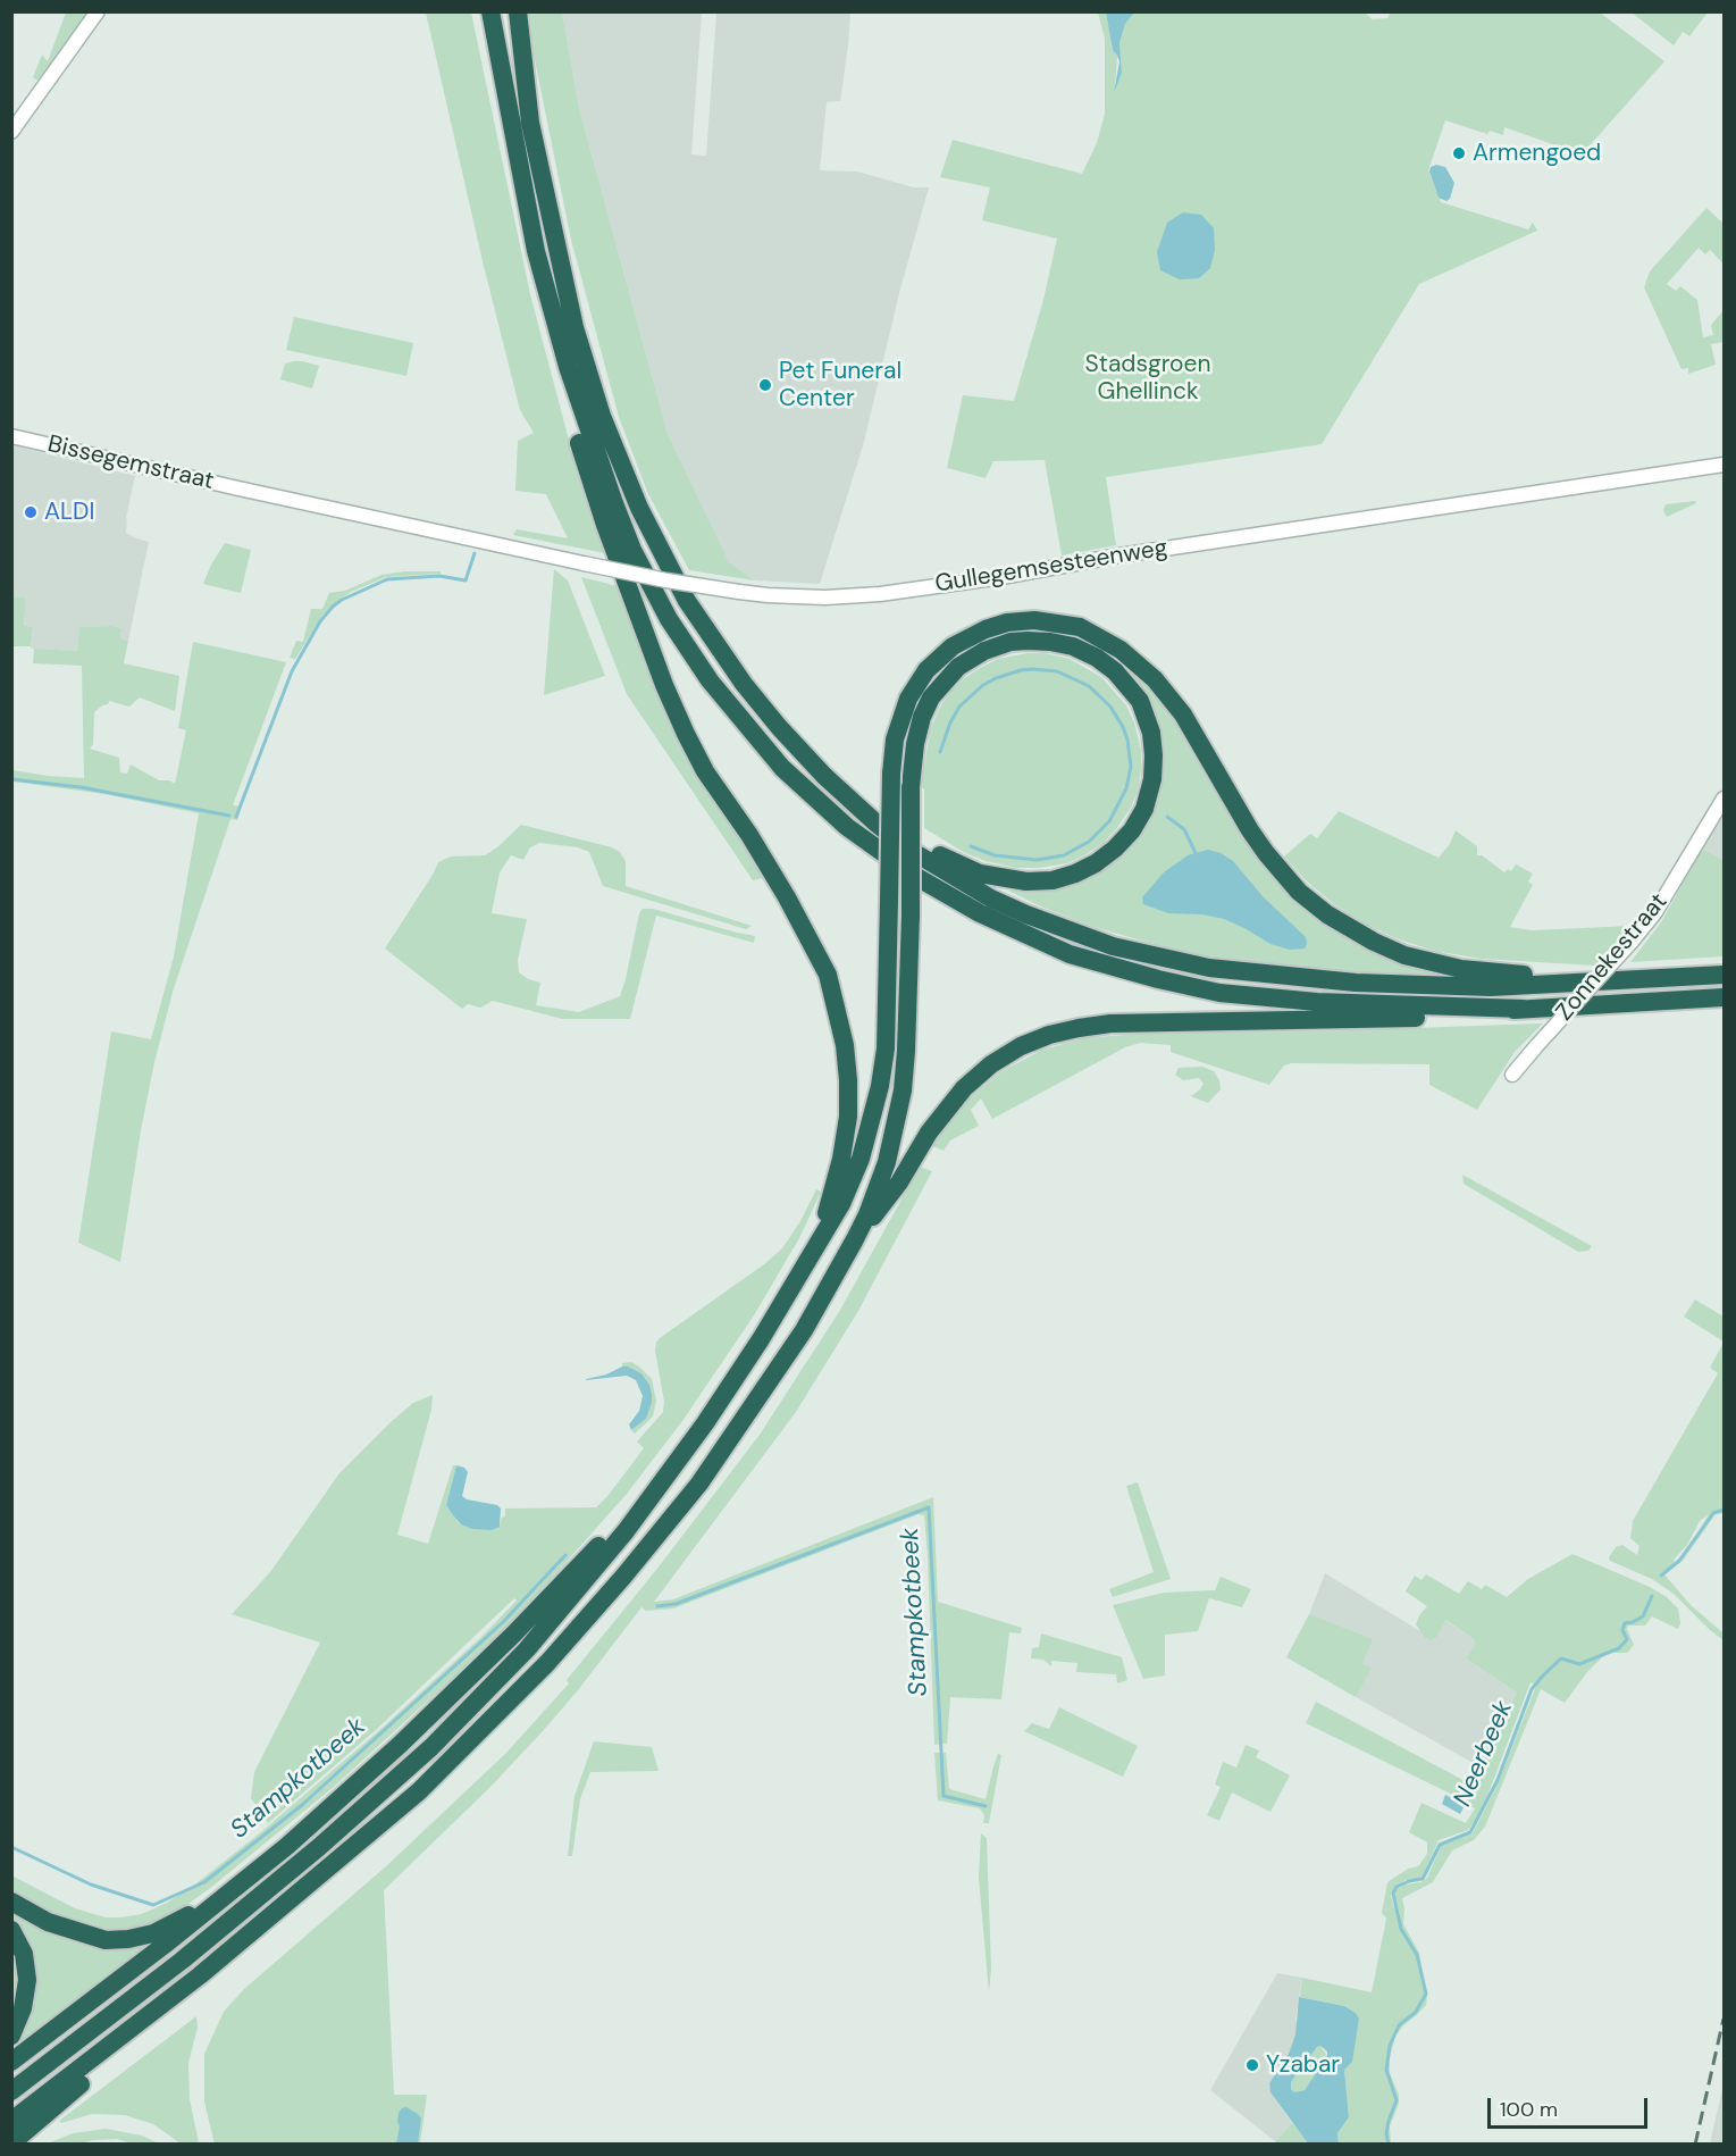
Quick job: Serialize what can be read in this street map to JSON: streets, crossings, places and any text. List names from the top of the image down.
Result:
{
  "streets": {
    "street": ["Bissegemstraat", "Gullegemsesteenweg", "Zonnekestraat"]
  },
  "crossings": [
    ["Bissegemstraat", "Gullegemsesteenweg"]
  ],
  "water": ["Stampkotbeek", "Neerbeek"],
  "parks": ["Stadsgroen Ghellinck"],
  "places": [
    "Armengoed",
    "Pet Funeral Center",
    "ALDI",
    "Yzabar"
  ],
  "scale_bar": "100 m"
}
